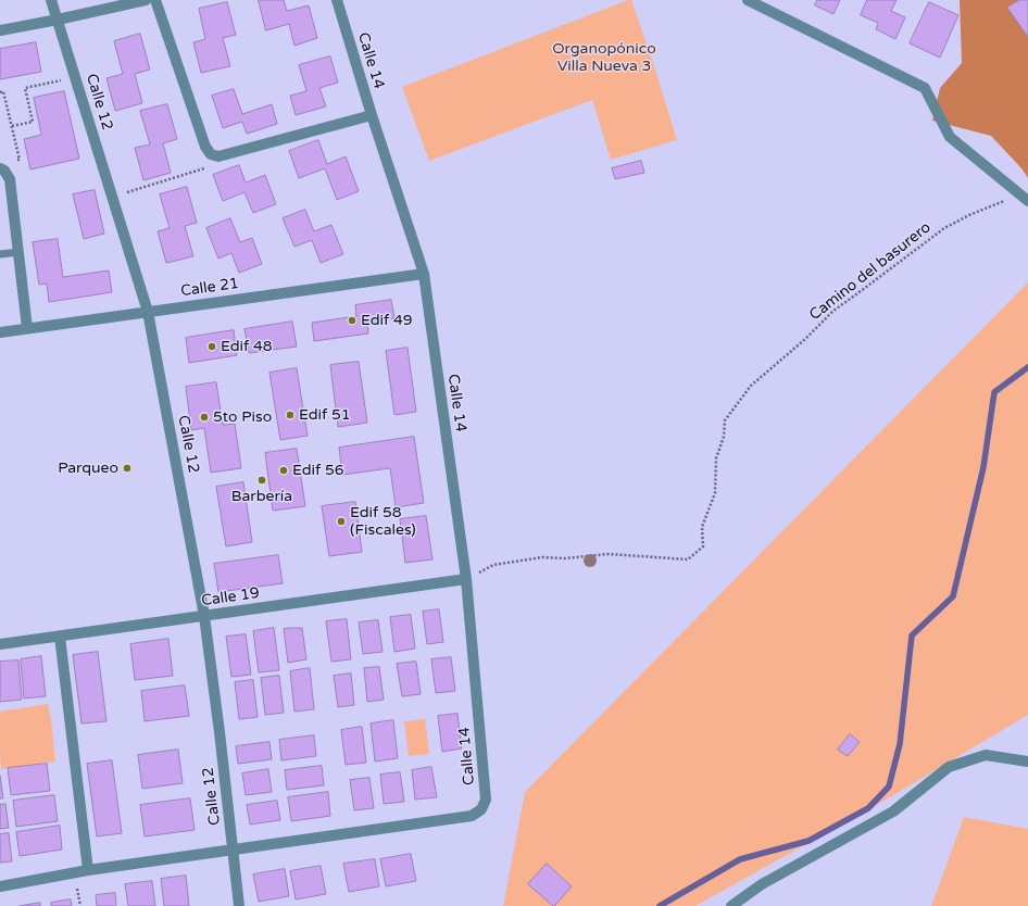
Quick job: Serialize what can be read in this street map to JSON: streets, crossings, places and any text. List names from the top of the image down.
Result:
{
  "streets": {
    "street": [
      "Calle 14",
      "Calle 12",
      "Calle 21",
      "Calle 19"
    ],
    "path": ["Camino del basurero"]
  },
  "crossings": [
    ["Calle 14", "Calle 12"],
    ["Calle 14", "Camino del basurero"],
    ["Calle 14", "Calle 21"],
    ["Calle 14", "Calle 19"],
    ["Calle 12", "Calle 21"],
    ["Calle 12", "Calle 19"],
    ["Camino del basurero", "Calle 19"]
  ],
  "parks": ["Organopónico Villa Nueva 3"],
  "places": [
    "Edif 49",
    "Edif 48",
    "Edif 51",
    "5to Piso",
    "Parqueo",
    "Edif 56",
    "Barbería",
    "Edif 58 (Fiscales)"
  ]
}
